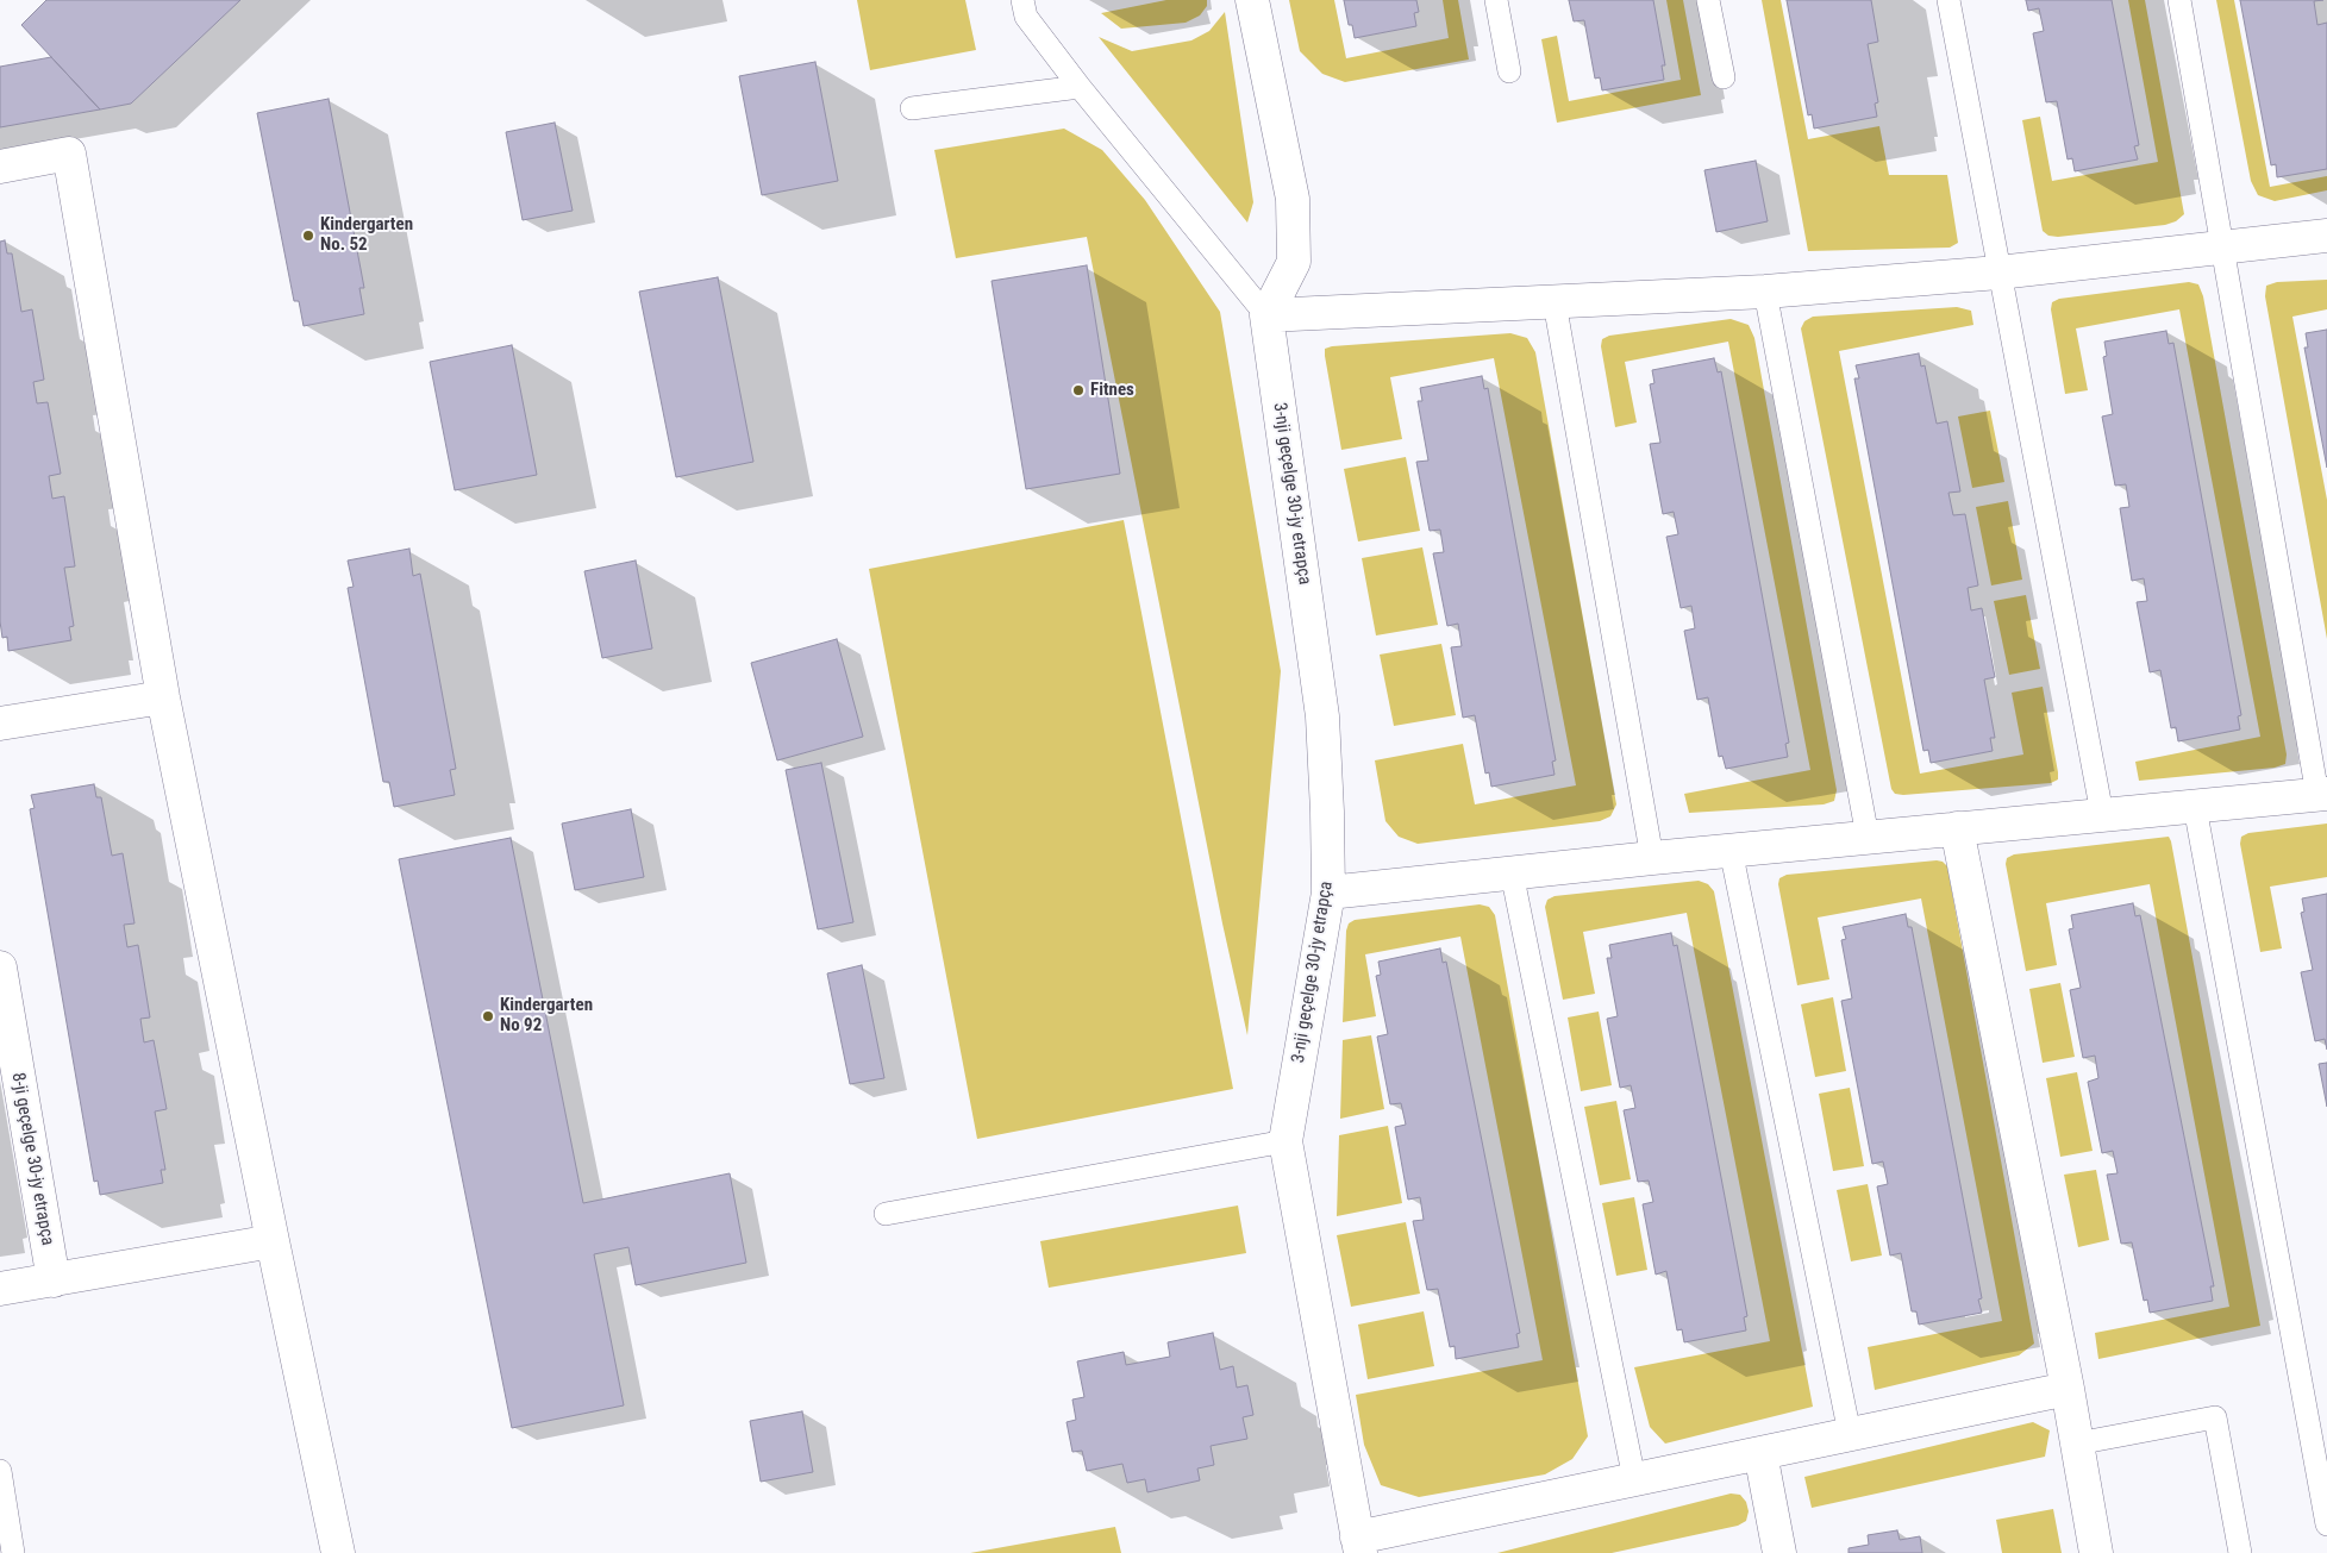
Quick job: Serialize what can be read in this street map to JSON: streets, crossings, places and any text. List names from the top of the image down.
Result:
{
  "streets": {
    "street": ["3-nji geçelge 30-jy etrapça", "8-ji geçelge 30-jy etrapça"]
  },
  "places": ["Kindergarten No. 52", "Fitnes", "Kindergarten No 92"]
}
